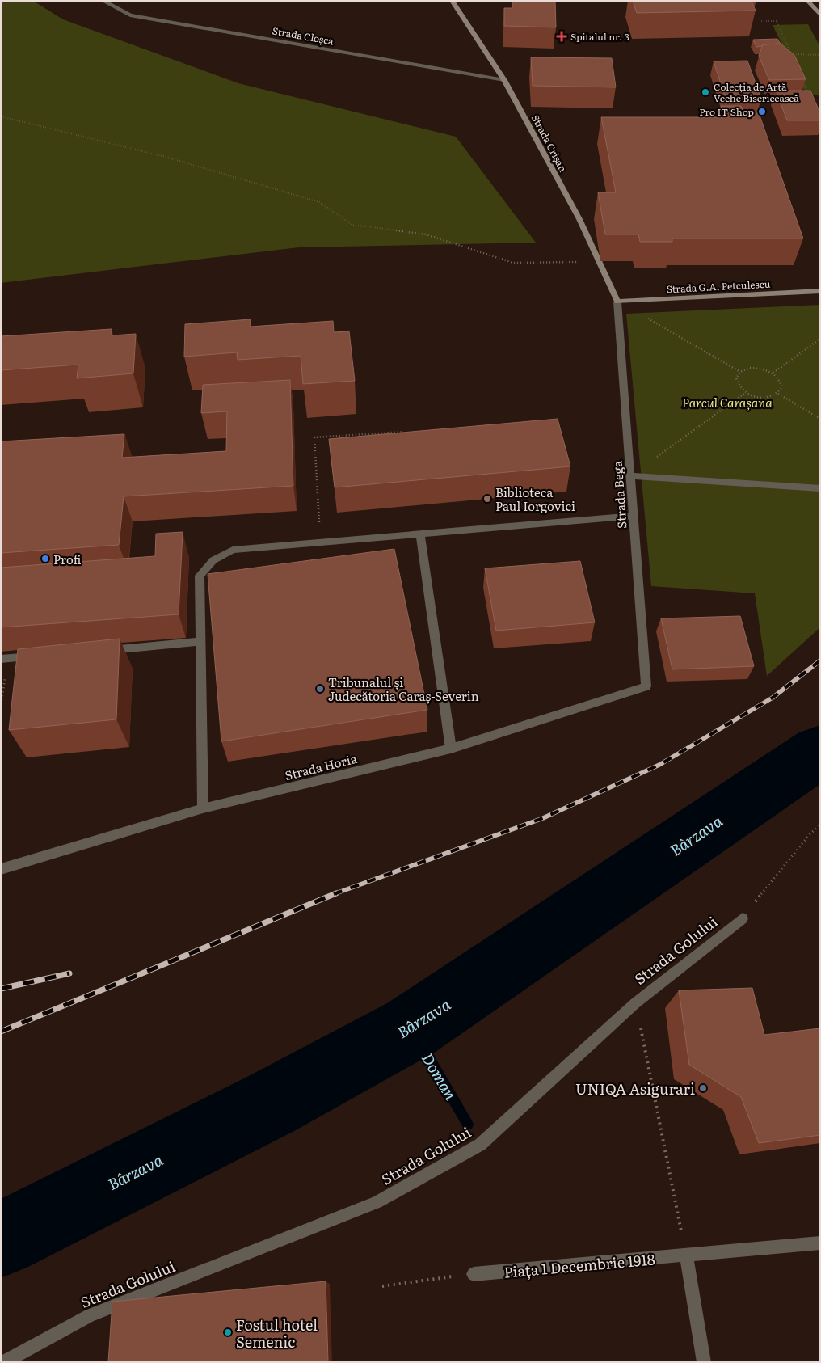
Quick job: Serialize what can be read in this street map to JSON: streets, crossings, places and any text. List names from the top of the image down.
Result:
{
  "streets": {
    "street": [
      "Strada Cloșca",
      "Strada Crișan",
      "Strada G.A. Petculescu",
      "Strada Bega",
      "Strada Horia",
      "Strada Golului",
      "Piața 1 Decembrie 1918"
    ]
  },
  "crossings": [
    ["Strada Cloșca", "Strada Crișan"],
    ["Strada Crișan", "Strada G.A. Petculescu"],
    ["Strada Crișan", "Strada Bega"],
    ["Strada G.A. Petculescu", "Strada Bega"],
    ["Strada Bega", "Strada Horia"]
  ],
  "water": ["Bârzava", "Doman"],
  "parks": ["Parcul Carașana"],
  "places": {
    "health": ["Spitalul nr. 3"],
    "other": [
      "Colecția de Artă Veche Bisericească",
      "Pro IT Shop",
      "Biblioteca Paul Iorgovici",
      "Profi",
      "Tribunalul și Judecătoria Caraș-Severin",
      "UNIQA Asigurari",
      "Fostul hotel Semenic"
    ]
  }
}
